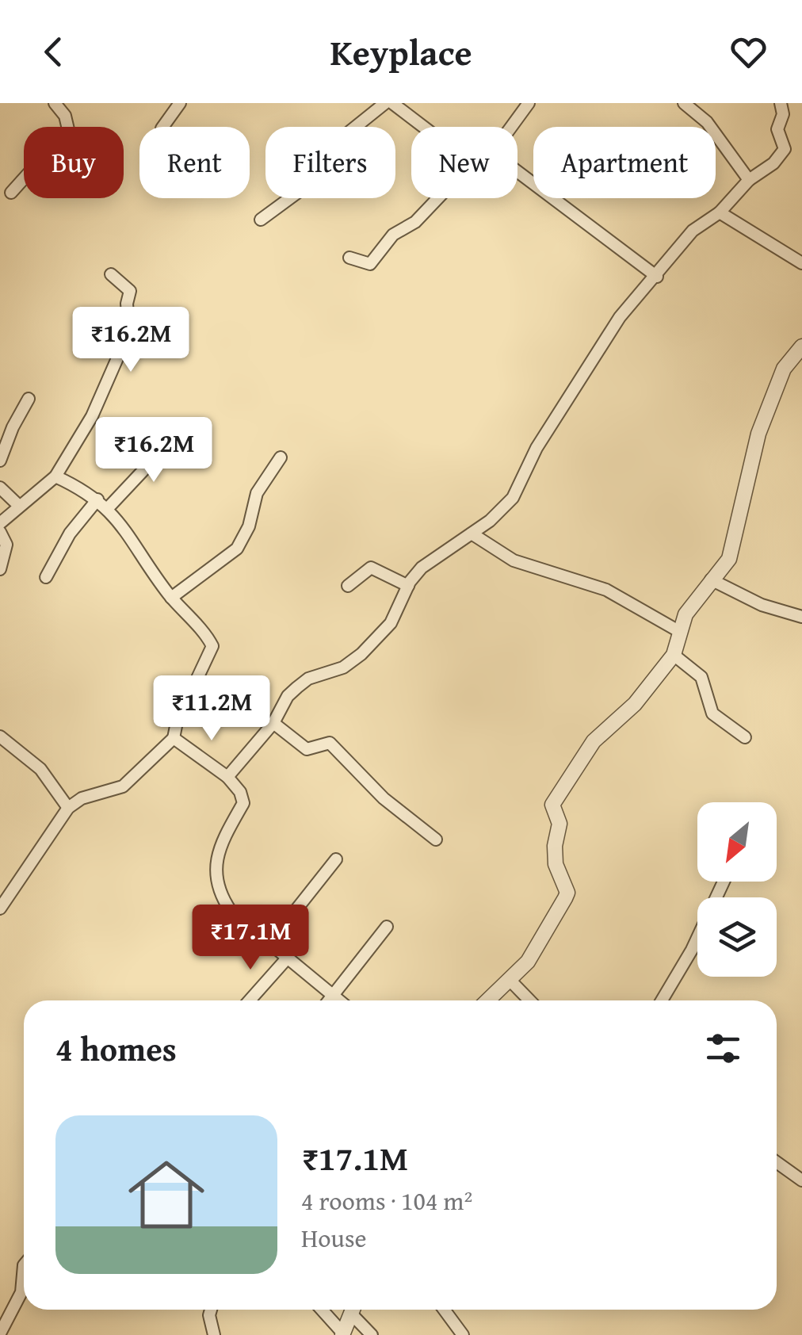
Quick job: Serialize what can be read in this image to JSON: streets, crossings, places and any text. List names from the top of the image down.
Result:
{
  "north": "bottom left",
  "page": {
    "header": "Keyplace",
    "chip": [
      "Buy",
      "Rent",
      "Filters",
      "New",
      "Apartment"
    ],
    "price": [
      "₹16.2M",
      "₹16.2M",
      "₹11.2M",
      "₹17.1M"
    ],
    "heading": "4 homes",
    "list": [
      {
        "name": "₹17.1M",
        "note": "4 rooms · 104 m² · House"
      }
    ]
  }
}
